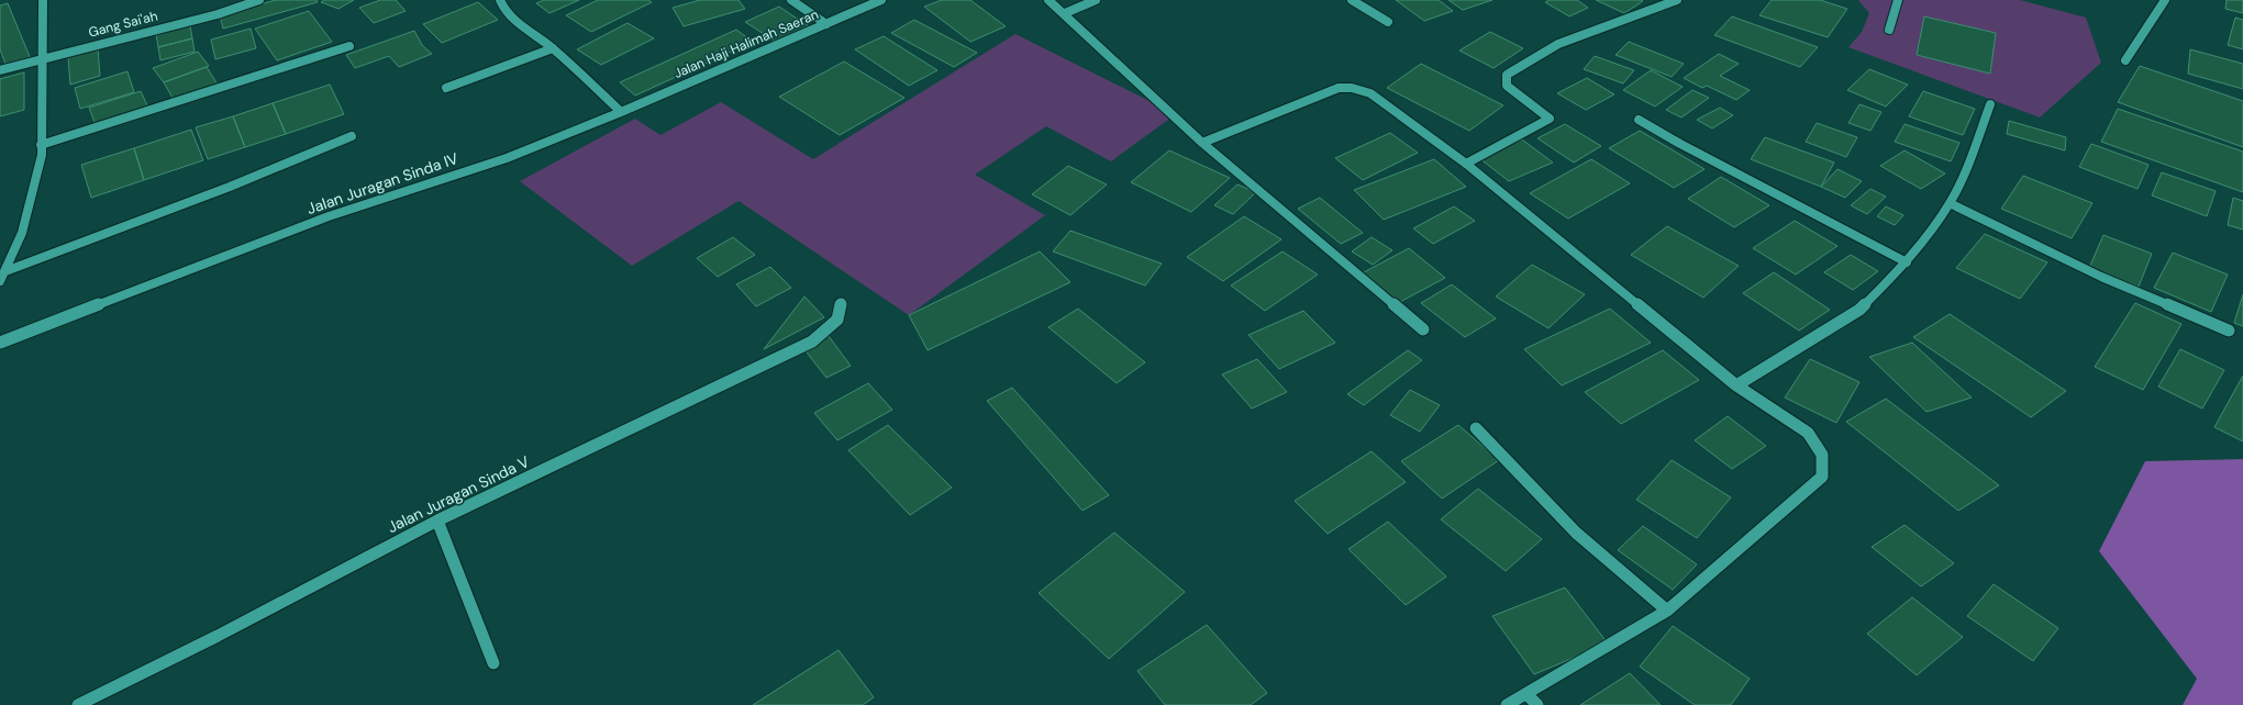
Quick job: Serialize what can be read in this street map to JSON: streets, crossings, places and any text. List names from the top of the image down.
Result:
{
  "streets": {
    "street": [
      "Gang Sai'ah",
      "Jalan Haji Halimah Saeran",
      "Jalan Juragan Sinda IV",
      "Jalan Juragan Sinda V"
    ]
  },
  "crossings": [
    ["Jalan Haji Halimah Saeran", "Jalan Juragan Sinda IV"]
  ]
}
